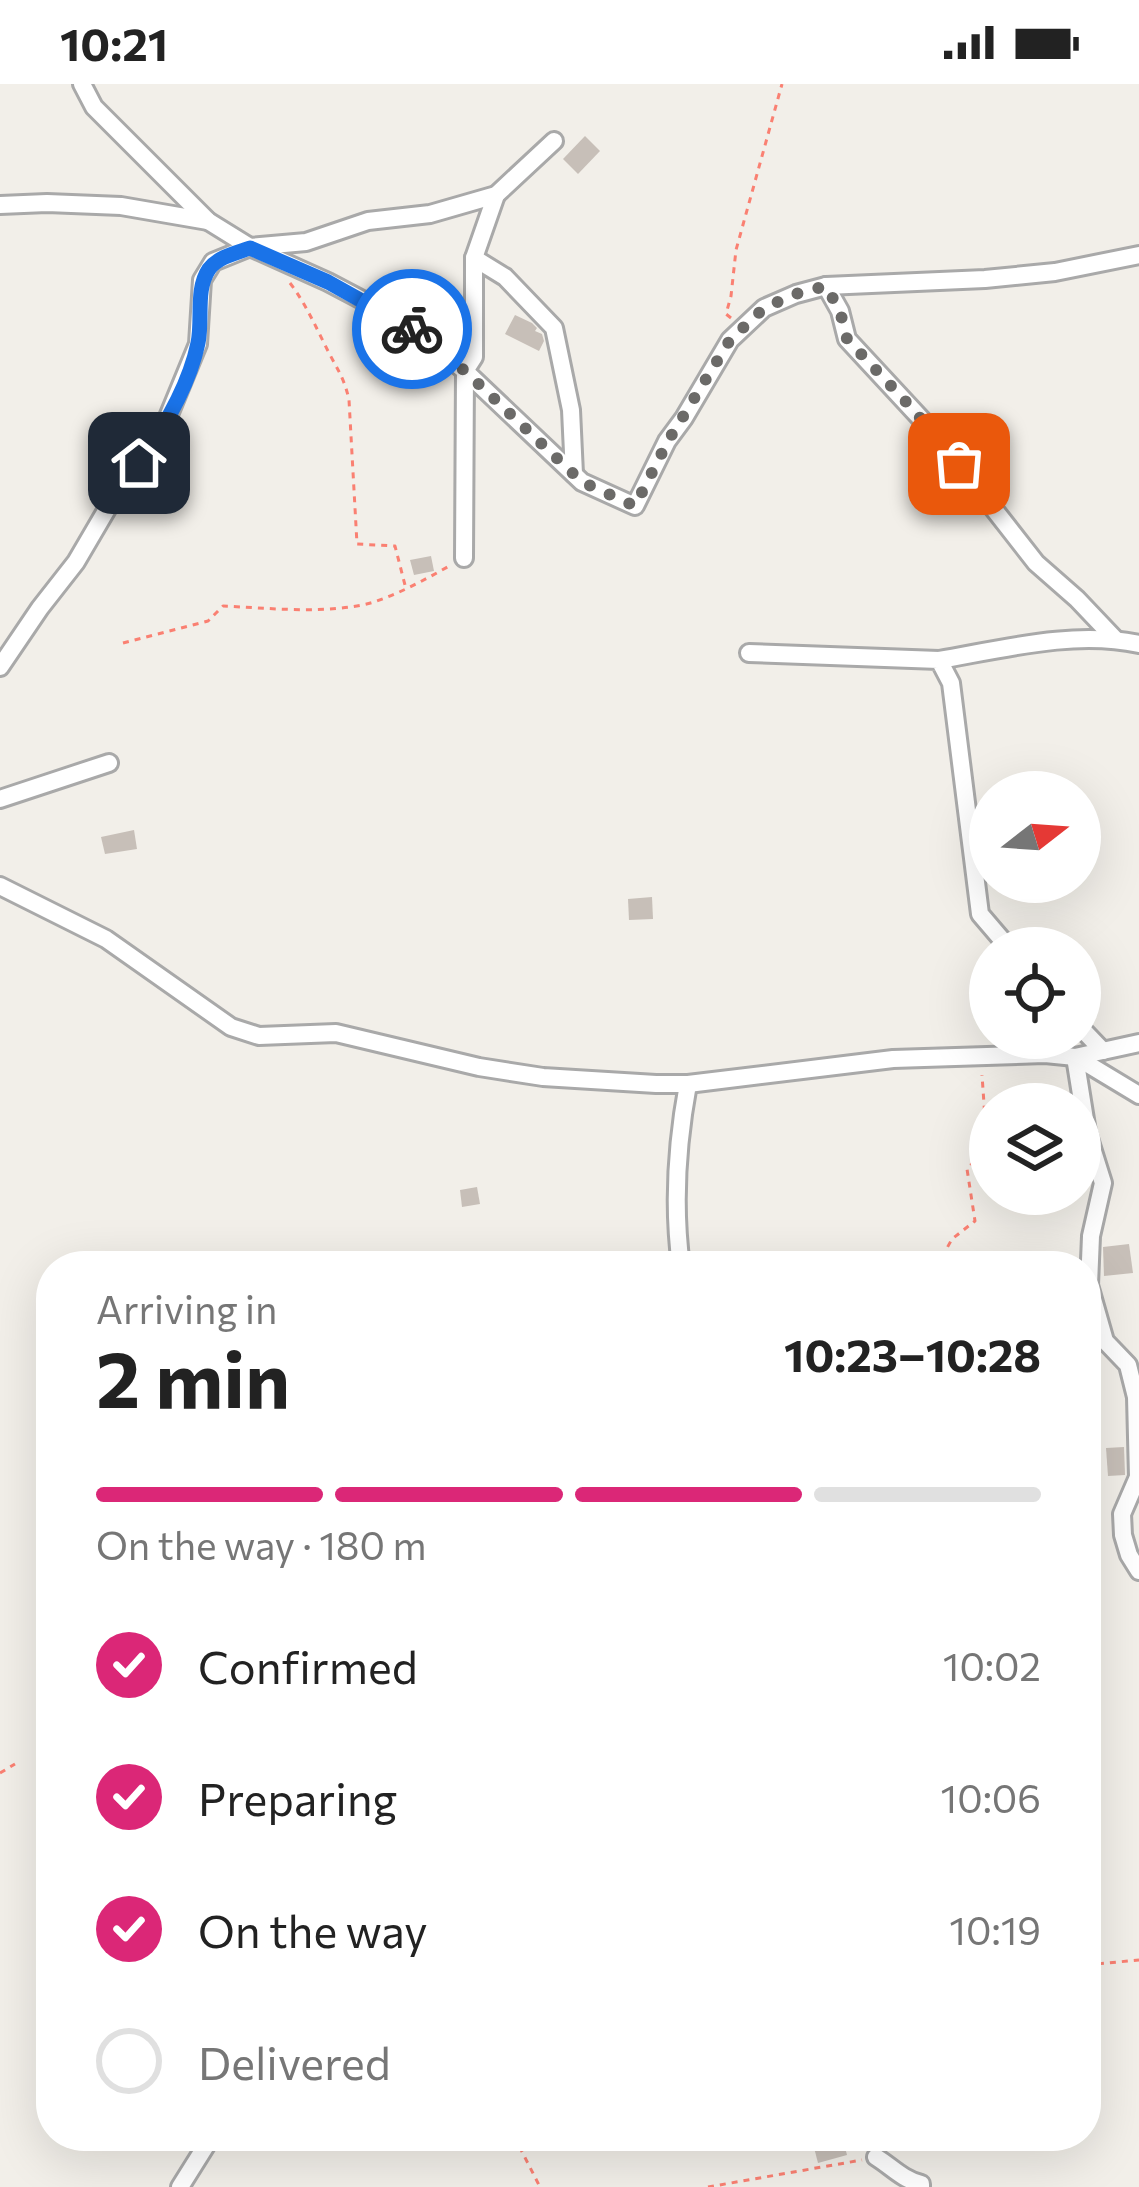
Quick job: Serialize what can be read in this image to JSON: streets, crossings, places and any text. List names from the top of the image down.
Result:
{
  "north": "right",
  "page": {
    "status": "10:21",
    "heading": ["2 min", "Arriving in", "10:23–10:28"],
    "bar": "On the way · 180 m",
    "list": [
      ["Confirmed", "10:02"],
      ["Preparing", "10:06"],
      ["On the way", "10:19"],
      "Delivered"
    ]
  }
}
